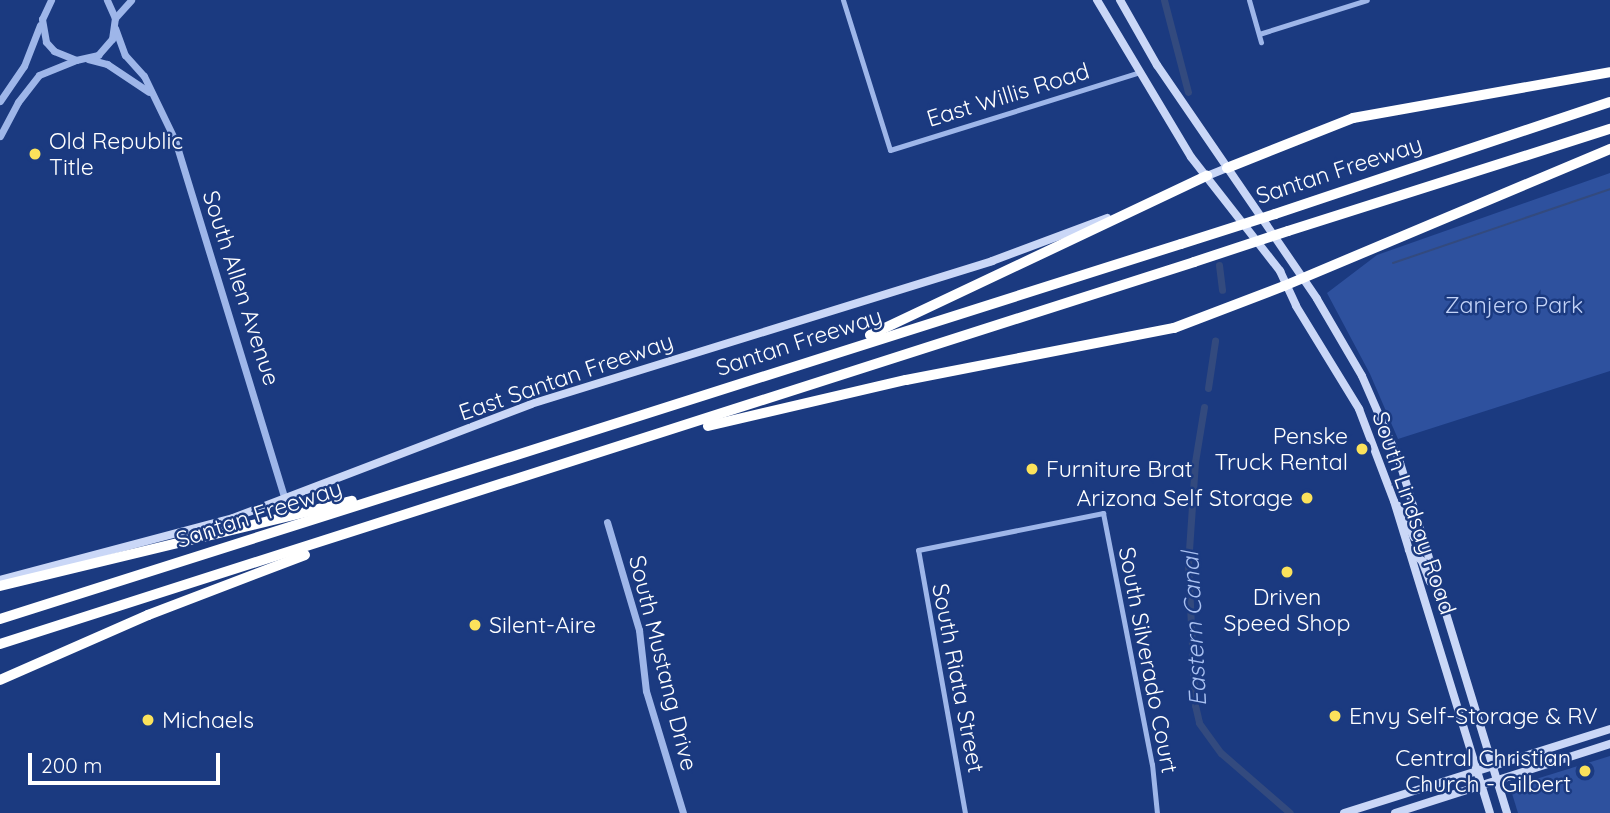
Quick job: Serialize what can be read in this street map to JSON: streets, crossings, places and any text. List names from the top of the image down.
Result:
{
  "streets": {
    "highway": ["Santan Freeway"],
    "main road": ["East Santan Freeway", "South Lindsay Road"],
    "street": [
      "East Willis Road",
      "South Allen Avenue",
      "South Silverado Court",
      "South Mustang Drive",
      "South Riata Street"
    ]
  },
  "crossings": [
    ["East Willis Road", "South Lindsay Road"],
    ["South Allen Avenue", "East Santan Freeway"],
    ["South Silverado Court", "South Riata Street"]
  ],
  "water": ["Eastern Canal"],
  "parks": ["Zanjero Park"],
  "places": [
    "Old Republic Title",
    "Penske Truck Rental",
    "Furniture Brat",
    "Arizona Self Storage",
    "Driven Speed Shop",
    "Silent-Aire",
    "Envy Self-Storage & RV",
    "Michaels",
    "Central Christian Church - Gilbert"
  ],
  "scale_bar": "200 m"
}
